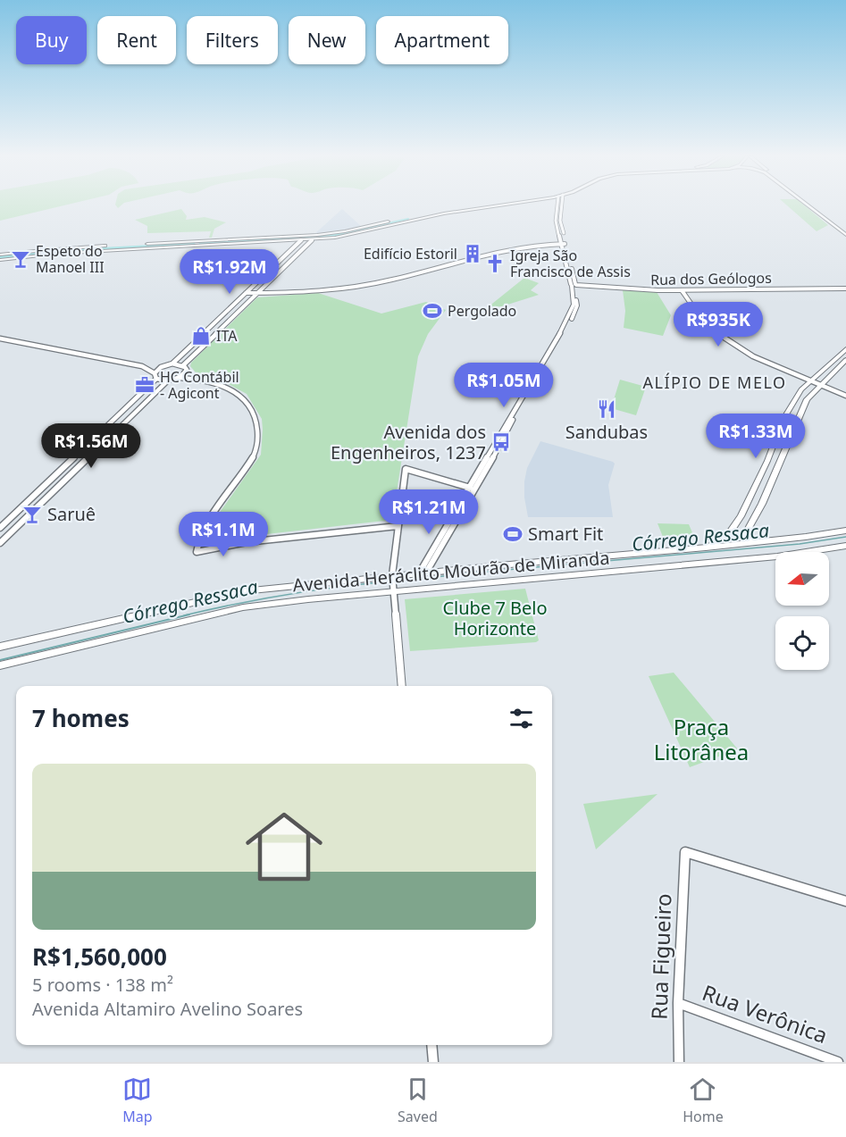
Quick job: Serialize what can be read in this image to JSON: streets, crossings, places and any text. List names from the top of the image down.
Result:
{
  "streets": {
    "main road": ["Avenida Heráclito Mourão de Miranda"],
    "street": ["Rua dos Geólogos", "Rua Figueiro", "Rua Verônica"]
  },
  "crossings": [
    ["Rua Figueiro", "Rua Verônica"]
  ],
  "districts": ["ALÍPIO DE MELO"],
  "water": ["Córrego Ressaca"],
  "parks": ["Clube 7 Belo Horizonte", "Praça Litorânea"],
  "places": {
    "building": ["Edifício Estoril"],
    "bar": ["Espeto do Manoel III", "Saruê"],
    "church": ["Igreja São Francisco de Assis"],
    "sports": ["Pergolado", "Smart Fit"],
    "shop": ["ITA"],
    "office": ["HC Contábil - Agicont"],
    "restaurant": ["Sandubas"],
    "bus stop": ["Avenida dos Engenheiros, 1237"]
  },
  "north": "left",
  "page": {
    "chip": [
      "Buy",
      "Rent",
      "Filters",
      "New",
      "Apartment"
    ],
    "price": [
      "R$1.92M",
      "R$935K",
      "R$1.05M",
      "R$1.33M",
      "R$1.56M",
      "R$1.21M",
      "R$1.1M"
    ],
    "heading": "7 homes",
    "list": [
      {
        "name": "R$1,560,000",
        "note": "5 rooms · 138 m² · Avenida Altamiro Avelino Soares"
      }
    ],
    "tabs": ["Map", "Saved", "Home"]
  }
}
